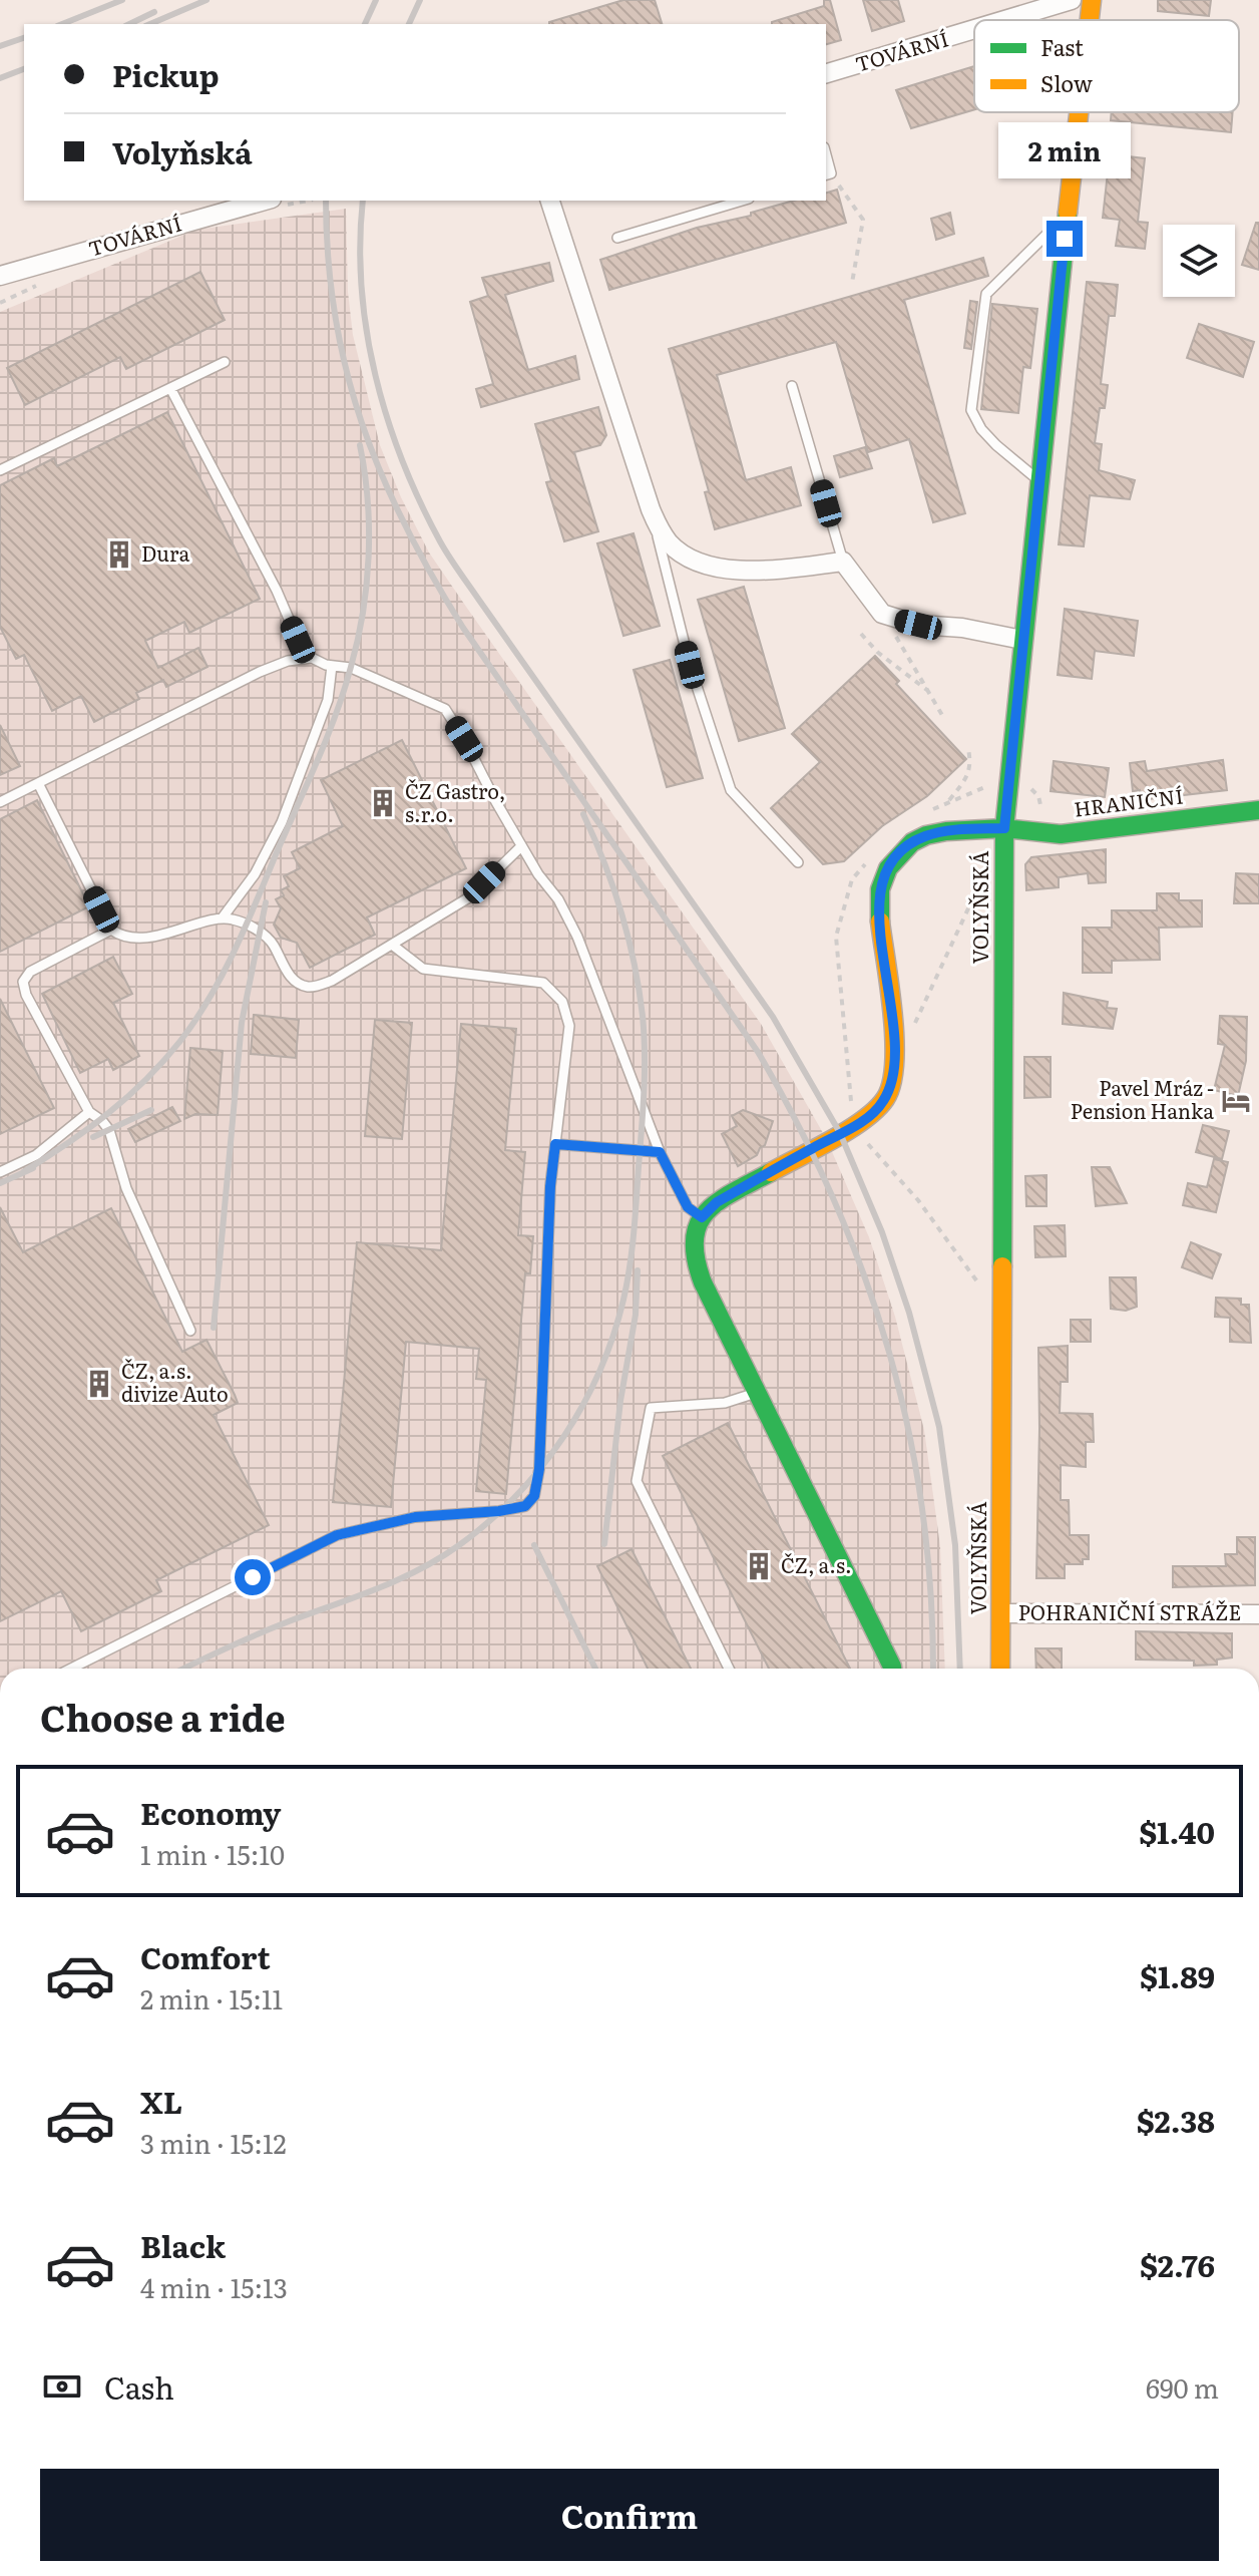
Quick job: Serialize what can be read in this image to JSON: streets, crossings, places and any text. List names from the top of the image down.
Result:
{
  "streets": {
    "main road": ["HRANIČNÍ", "VOLYŇSKÁ"],
    "street": ["TOVÁRNÍ", "POHRANIČNÍ STRÁŽE"]
  },
  "crossings": [
    ["HRANIČNÍ", "VOLYŇSKÁ"],
    ["VOLYŇSKÁ", "POHRANIČNÍ STRÁŽE"]
  ],
  "places": {
    "building": [
      "Dura",
      "ČZ Gastro, s.r.o.",
      "ČZ, a.s. divize Auto",
      "ČZ, a.s."
    ],
    "hotel": ["Pavel Mráz - Pension Hanka"]
  },
  "legend": ["Fast", "Slow"],
  "page": {
    "banner": ["Pickup", "Volyňská"],
    "bubble": "2 min",
    "heading": "Choose a ride",
    "list": [
      {
        "name": "Economy",
        "note": "1 min · 15:10",
        "value": "$1.40"
      },
      {
        "name": "Comfort",
        "note": "2 min · 15:11",
        "value": "$1.89"
      },
      {
        "name": "XL",
        "note": "3 min · 15:12",
        "value": "$2.38"
      },
      {
        "name": "Black",
        "note": "4 min · 15:13",
        "value": "$2.76"
      }
    ],
    "pay": ["Cash", "690 m"],
    "buttons": "Confirm"
  }
}
